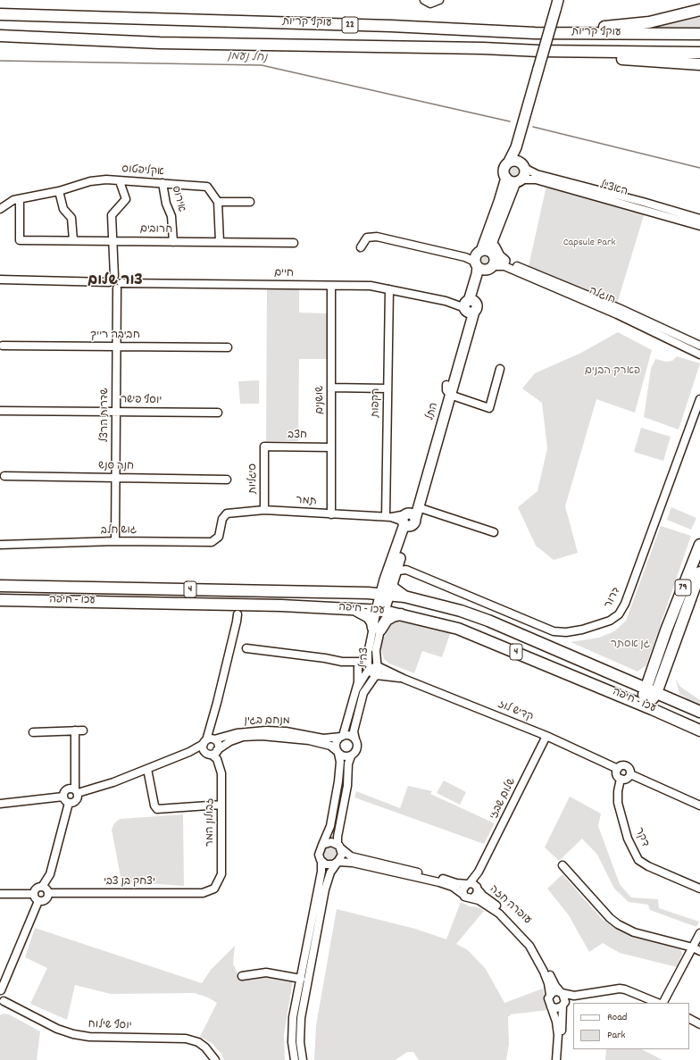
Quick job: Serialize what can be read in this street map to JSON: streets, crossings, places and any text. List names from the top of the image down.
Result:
{
  "streets": {
    "highway": [
      "עוקף קריות",
      "22",
      "79",
      "4",
      "עכו - חיפה"
    ],
    "main road": ["התל", "צה\"ל"],
    "street": [
      "אקליפטוס",
      "האצ\"ל",
      "אירוס",
      "חרובים",
      "חיים",
      "חוגלה",
      "חביבה רייך",
      "שושנים",
      "יוסף פישר",
      "רקפות",
      "שדרות הרצל",
      "חצב",
      "חנה סנש",
      "סיגליות",
      "תמר",
      "גוש חלב",
      "דרור",
      "קדיש לוז",
      "מנחם בגין",
      "שלום שבזי",
      "זבולון המר",
      "דקר",
      "יצחק בן צבי",
      "עופרה חזה",
      "יוסף שילוח"
    ]
  },
  "crossings": [
    ["אקליפטוס", "אירוס"],
    ["אקליפטוס", "חרובים"],
    ["האצ\"ל", "התל"],
    ["אירוס", "חרובים"],
    ["חיים", "שושנים"],
    ["חיים", "רקפות"],
    ["חיים", "התל"],
    ["חיים", "שדרות הרצל"],
    ["חוגלה", "התל"],
    ["חביבה רייך", "שדרות הרצל"],
    ["שושנים", "חצב"],
    ["שושנים", "תמר"],
    ["יוסף פישר", "שדרות הרצל"],
    ["רקפות", "תמר"],
    ["התל", "תמר"],
    ["התל", "עכו - חיפה"],
    ["התל", "צה\"ל"],
    ["שדרות הרצל", "חנה סנש"],
    ["שדרות הרצל", "גוש חלב"],
    ["חצב", "סיגליות"],
    ["סיגליות", "תמר"],
    ["תמר", "גוש חלב"],
    ["79", "עכו - חיפה"],
    ["עכו - חיפה", "צה\"ל"],
    ["צה\"ל", "קדיש לוז"],
    ["צה\"ל", "מנחם בגין"],
    ["קדיש לוז", "שלום שבזי"],
    ["קדיש לוז", "דקר"],
    ["מנחם בגין", "זבולון המר"],
    ["שלום שבזי", "עופרה חזה"],
    ["זבולון המר", "יצחק בן צבי"]
  ],
  "districts": ["צור שלום"],
  "water": ["נחל נעמן"],
  "parks": ["Capsule Park", "פארק הבנים", "גן אסתר"],
  "legend": ["Road", "Park"]
}
